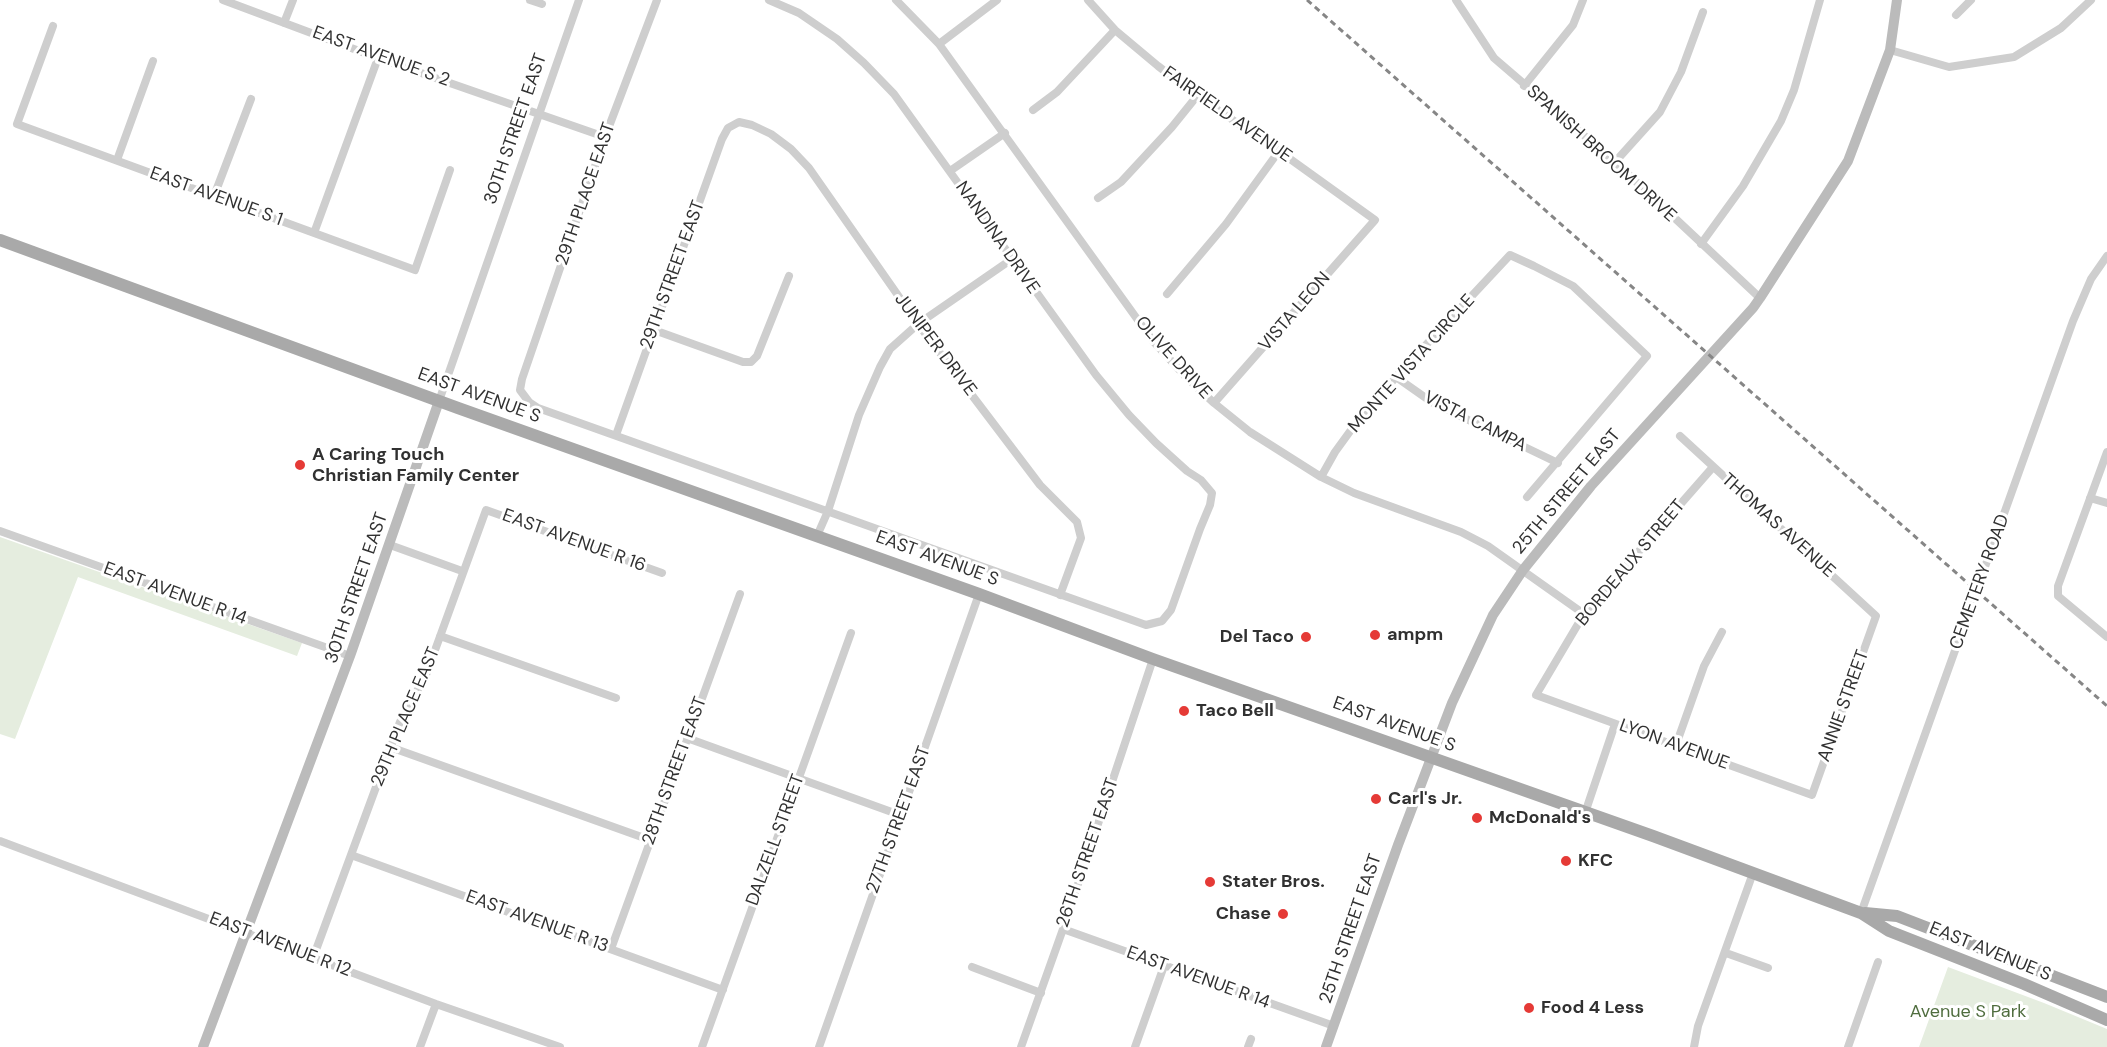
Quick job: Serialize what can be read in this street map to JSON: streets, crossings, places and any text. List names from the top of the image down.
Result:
{
  "streets": {
    "main road": ["30TH STREET EAST", "EAST AVENUE S", "25TH STREET EAST"],
    "street": [
      "EAST AVENUE S 2",
      "FAIRFIELD AVENUE",
      "SPANISH BROOM DRIVE",
      "29TH PLACE EAST",
      "EAST AVENUE S 1",
      "NANDINA DRIVE",
      "29TH STREET EAST",
      "VISTA LEON",
      "JUNIPER DRIVE",
      "OLIVE DRIVE",
      "MONTE VISTA CIRCLE",
      "VISTA CAMPA",
      "THOMAS AVENUE",
      "EAST AVENUE R 16",
      "BORDEAUX STREET",
      "CEMETERY ROAD",
      "EAST AVENUE R 14",
      "ANNIE STREET",
      "LYON AVENUE",
      "28TH STREET EAST",
      "27TH STREET EAST",
      "DALZELL STREET",
      "26TH STREET EAST",
      "EAST AVENUE R 13",
      "EAST AVENUE R 12"
    ]
  },
  "crossings": [
    ["EAST AVENUE S 2", "30TH STREET EAST"],
    ["EAST AVENUE S 2", "29TH PLACE EAST"],
    ["FAIRFIELD AVENUE", "VISTA LEON"],
    ["30TH STREET EAST", "EAST AVENUE S"],
    ["30TH STREET EAST", "EAST AVENUE R 14"],
    ["30TH STREET EAST", "EAST AVENUE R 12"],
    ["SPANISH BROOM DRIVE", "25TH STREET EAST"],
    ["29TH PLACE EAST", "EAST AVENUE S"],
    ["29TH PLACE EAST", "EAST AVENUE R 16"],
    ["29TH PLACE EAST", "EAST AVENUE R 13"],
    ["29TH PLACE EAST", "EAST AVENUE R 12"],
    ["NANDINA DRIVE", "EAST AVENUE S"],
    ["29TH STREET EAST", "JUNIPER DRIVE"],
    ["29TH STREET EAST", "EAST AVENUE S"],
    ["VISTA LEON", "OLIVE DRIVE"],
    ["JUNIPER DRIVE", "EAST AVENUE S"],
    ["OLIVE DRIVE", "MONTE VISTA CIRCLE"],
    ["OLIVE DRIVE", "25TH STREET EAST"],
    ["OLIVE DRIVE", "BORDEAUX STREET"],
    ["MONTE VISTA CIRCLE", "VISTA CAMPA"],
    ["EAST AVENUE S", "25TH STREET EAST"],
    ["EAST AVENUE S", "CEMETERY ROAD"],
    ["EAST AVENUE S", "27TH STREET EAST"],
    ["EAST AVENUE S", "26TH STREET EAST"],
    ["25TH STREET EAST", "EAST AVENUE R 14"],
    ["THOMAS AVENUE", "BORDEAUX STREET"],
    ["THOMAS AVENUE", "ANNIE STREET"],
    ["BORDEAUX STREET", "LYON AVENUE"],
    ["EAST AVENUE R 14", "26TH STREET EAST"],
    ["ANNIE STREET", "LYON AVENUE"],
    ["28TH STREET EAST", "EAST AVENUE R 13"],
    ["DALZELL STREET", "EAST AVENUE R 13"]
  ],
  "parks": ["Avenue S Park"],
  "places": [
    "A Caring Touch Christian Family Center",
    "ampm",
    "Del Taco",
    "Taco Bell",
    "Carl's Jr.",
    "McDonald's",
    "KFC",
    "Stater Bros.",
    "Chase",
    "Food 4 Less"
  ]
}
